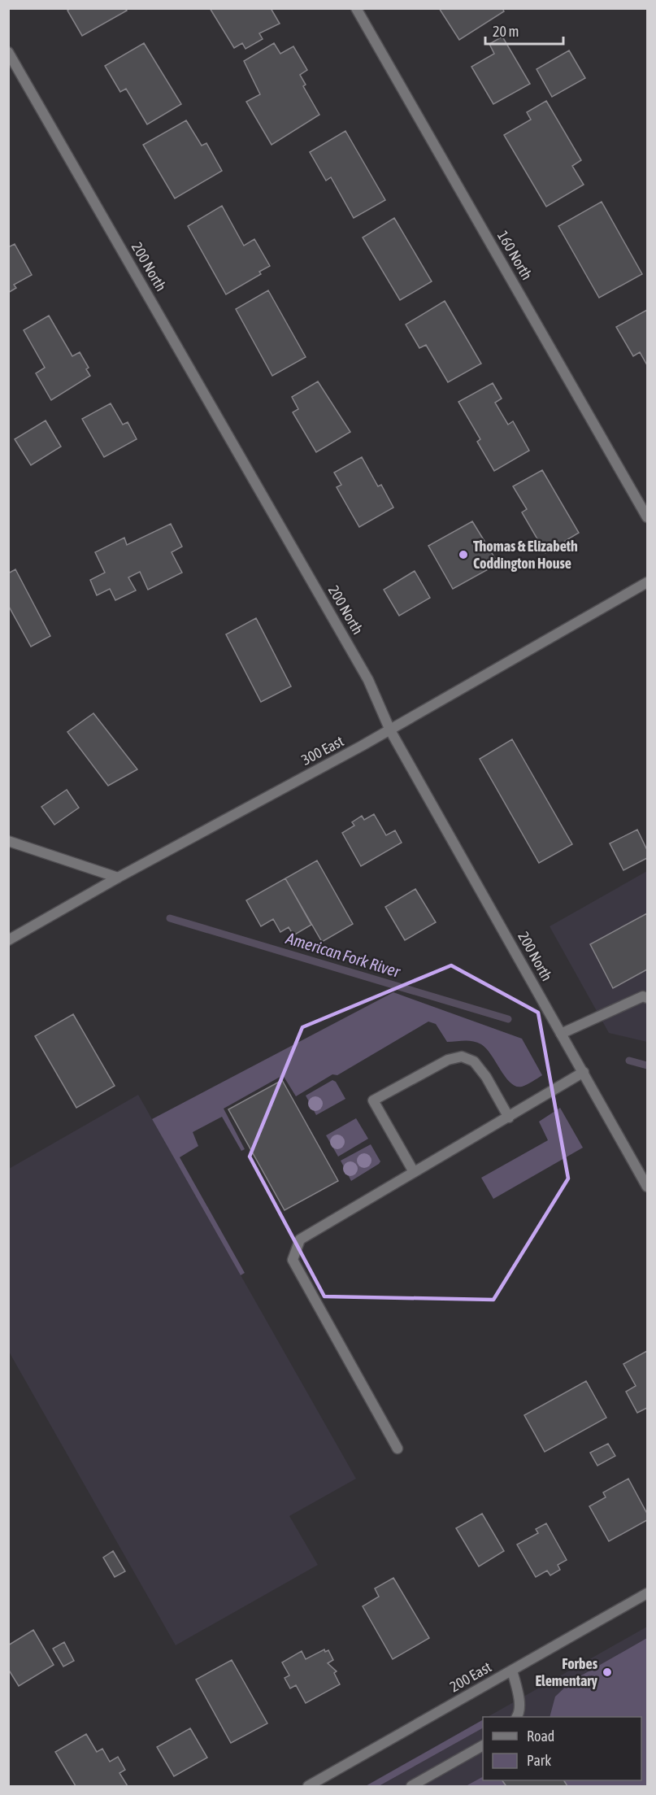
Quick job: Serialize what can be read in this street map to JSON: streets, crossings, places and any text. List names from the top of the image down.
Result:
{
  "streets": {
    "street": [
      "160 North",
      "200 North",
      "300 East",
      "200 East"
    ]
  },
  "crossings": [
    ["200 North", "300 East"]
  ],
  "water": ["American Fork River"],
  "places": ["Thomas & Elizabeth Coddington House", "Forbes Elementary"],
  "legend": ["Road", "Park"],
  "scale_bar": "20 m"
}
